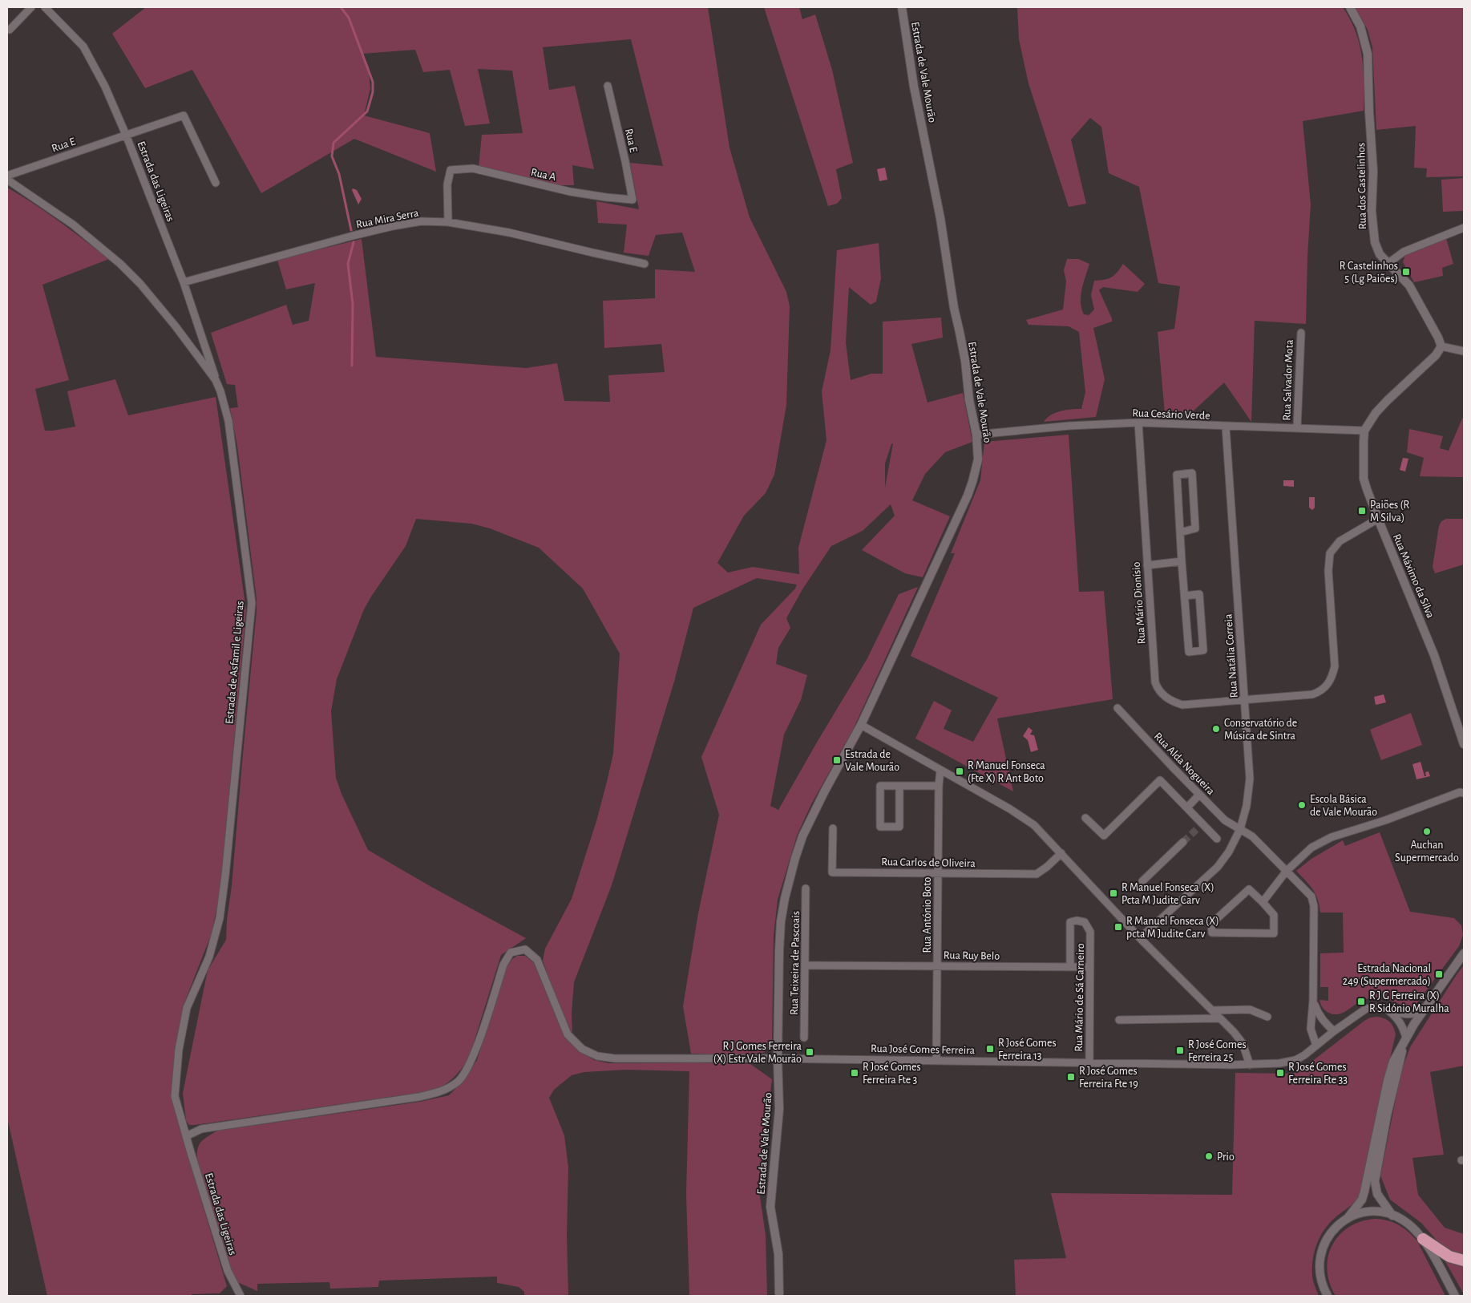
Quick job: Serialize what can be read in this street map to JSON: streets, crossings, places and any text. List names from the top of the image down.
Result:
{
  "streets": {
    "street": [
      "Estrada de Vale Mourão",
      "Rua E",
      "Rua A",
      "Estrada das Ligeiras",
      "Rua dos Castelinhos",
      "Rua Mira Serra",
      "Rua Salvador Mota",
      "Rua Cesário Verde",
      "Rua Máximo da Silva",
      "Rua Mário Dionísio",
      "Rua Natália Correia",
      "Estrada de Asfamil e Ligeiras",
      "Rua Alda Nogueira",
      "Rua Carlos de Oliveira",
      "Rua António Boto",
      "Rua Ruy Belo",
      "Rua Teixeira de Pascoais",
      "Rua Mário de Sá Carneiro",
      "Rua José Gomes Ferreira"
    ]
  },
  "crossings": [
    ["Estrada de Vale Mourão", "Rua Cesário Verde"],
    ["Estrada de Vale Mourão", "Rua José Gomes Ferreira"],
    ["Rua E", "Rua A"],
    ["Rua E", "Estrada das Ligeiras"],
    ["Rua A", "Rua Mira Serra"],
    ["Estrada das Ligeiras", "Rua Mira Serra"],
    ["Estrada das Ligeiras", "Estrada de Asfamil e Ligeiras"],
    ["Estrada das Ligeiras", "Rua José Gomes Ferreira"],
    ["Rua dos Castelinhos", "Rua Máximo da Silva"],
    ["Rua Salvador Mota", "Rua Cesário Verde"],
    ["Rua Cesário Verde", "Rua Máximo da Silva"],
    ["Rua Cesário Verde", "Rua Mário Dionísio"],
    ["Rua Cesário Verde", "Rua Natália Correia"],
    ["Rua Máximo da Silva", "Rua Mário Dionísio"],
    ["Rua Mário Dionísio", "Rua Natália Correia"],
    ["Rua Natália Correia", "Rua Alda Nogueira"],
    ["Estrada de Asfamil e Ligeiras", "Rua José Gomes Ferreira"],
    ["Rua Alda Nogueira", "Rua José Gomes Ferreira"],
    ["Rua Carlos de Oliveira", "Rua António Boto"],
    ["Rua António Boto", "Rua Ruy Belo"],
    ["Rua António Boto", "Rua José Gomes Ferreira"],
    ["Rua Ruy Belo", "Rua Teixeira de Pascoais"],
    ["Rua Ruy Belo", "Rua Mário de Sá Carneiro"],
    ["Rua Mário de Sá Carneiro", "Rua José Gomes Ferreira"]
  ],
  "places": {
    "transit": [
      "R Castelinhos 5 (Lg Paiões)",
      "Paiões (R M Silva)",
      "Estrada de Vale Mourão",
      "R Manuel Fonseca (Fte X) R Ant Boto",
      "R Manuel Fonseca (X) Pcta M Judite Carv",
      "R Manuel Fonseca (X) pcta M Judite Carv",
      "Estrada Nacional 249 (Supermercado)",
      "R J G Ferreira (X) R Sidónio Muralha",
      "R José Gomes Ferreira 13",
      "R José Gomes Ferreira 25",
      "R J Gomes Ferreira (X) Estr Vale Mourão",
      "R José Gomes Ferreira Fte 3",
      "R José Gomes Ferreira Fte 33",
      "R José Gomes Ferreira Fte 19"
    ],
    "other": [
      "Conservatório de Música de Sintra",
      "Escola Básica de Vale Mourão",
      "Auchan Supermercado",
      "Prio"
    ]
  }
}
